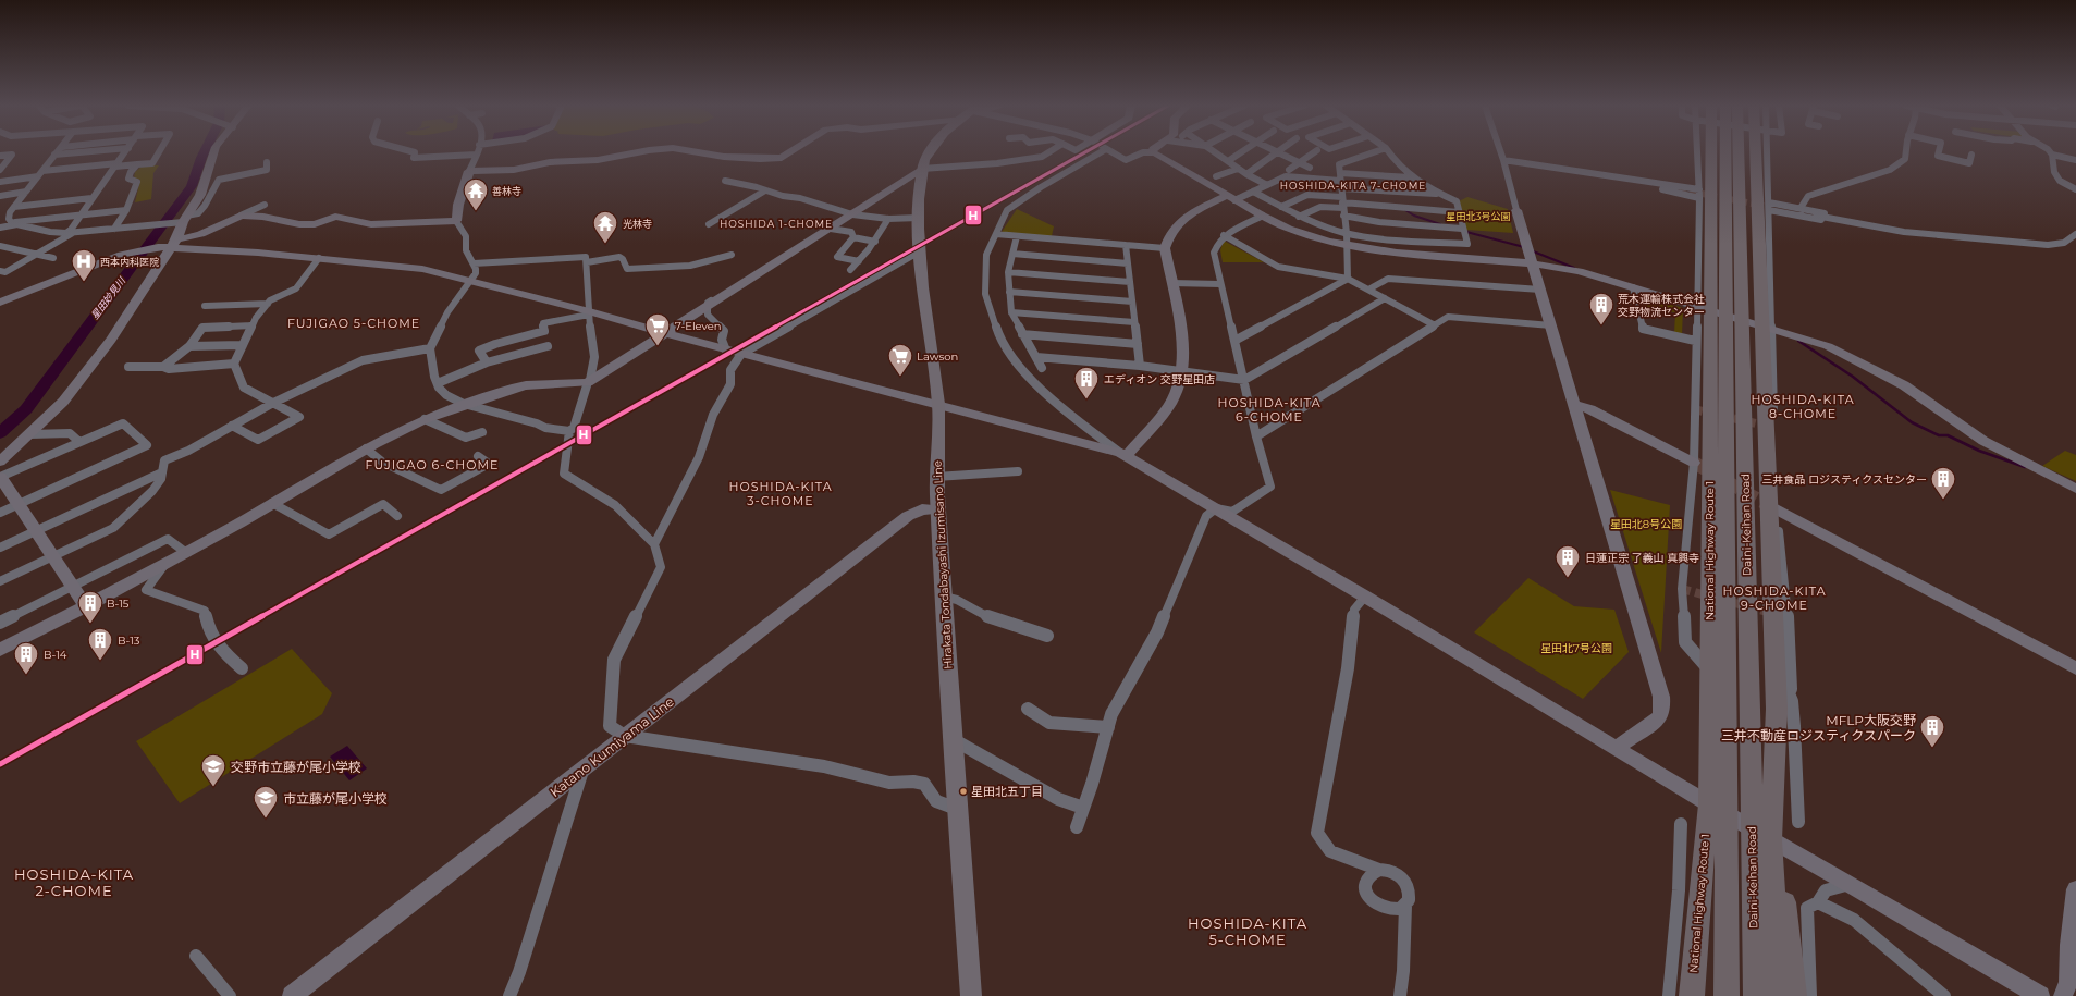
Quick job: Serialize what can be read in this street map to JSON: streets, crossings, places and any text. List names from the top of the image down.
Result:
{
  "streets": {
    "highway": ["Daini-Keihan Road", "National Highway Route 1"],
    "main road": ["Hirakata Tondabayashi Izumisano Line"],
    "street": ["Katano Kumiyama Line"]
  },
  "crossings": [
    ["Daini-Keihan Road", "National Highway Route 1"],
    ["Hirakata Tondabayashi Izumisano Line", "Katano Kumiyama Line"]
  ],
  "districts": [
    "HOSHIDA-KITA 7-CHOME",
    "HOSHIDA 1-CHOME",
    "FUJIGAO 5-CHOME",
    "HOSHIDA-KITA 8-CHOME",
    "HOSHIDA-KITA 6-CHOME",
    "FUJIGAO 6-CHOME",
    "HOSHIDA-KITA 3-CHOME",
    "HOSHIDA-KITA 9-CHOME",
    "HOSHIDA-KITA 2-CHOME",
    "HOSHIDA-KITA 5-CHOME"
  ],
  "water": ["星田妙見川"],
  "parks": ["星田北3号公園", "星田北8号公園", "星田北7号公園"],
  "places": {
    "temple": ["善林寺", "光林寺"],
    "hospital": ["西本内科医院"],
    "building": [
      "荒木運輸株式会社 交野物流センター",
      "エディオン 交野星田店",
      "三井食品 ロジスティクスセンター",
      "日蓮正宗 了義山 真興寺",
      "B-15",
      "B-13",
      "B-14",
      "MFLP大阪交野 三井不動産ロジスティクスパーク"
    ],
    "supermarket": ["7-Eleven", "Lawson"],
    "school or university": ["交野市立藤が尾小学校", "市立藤が尾小学校"],
    "other": ["星田北五丁目"]
  },
  "lines": ["transit line H"]
}
